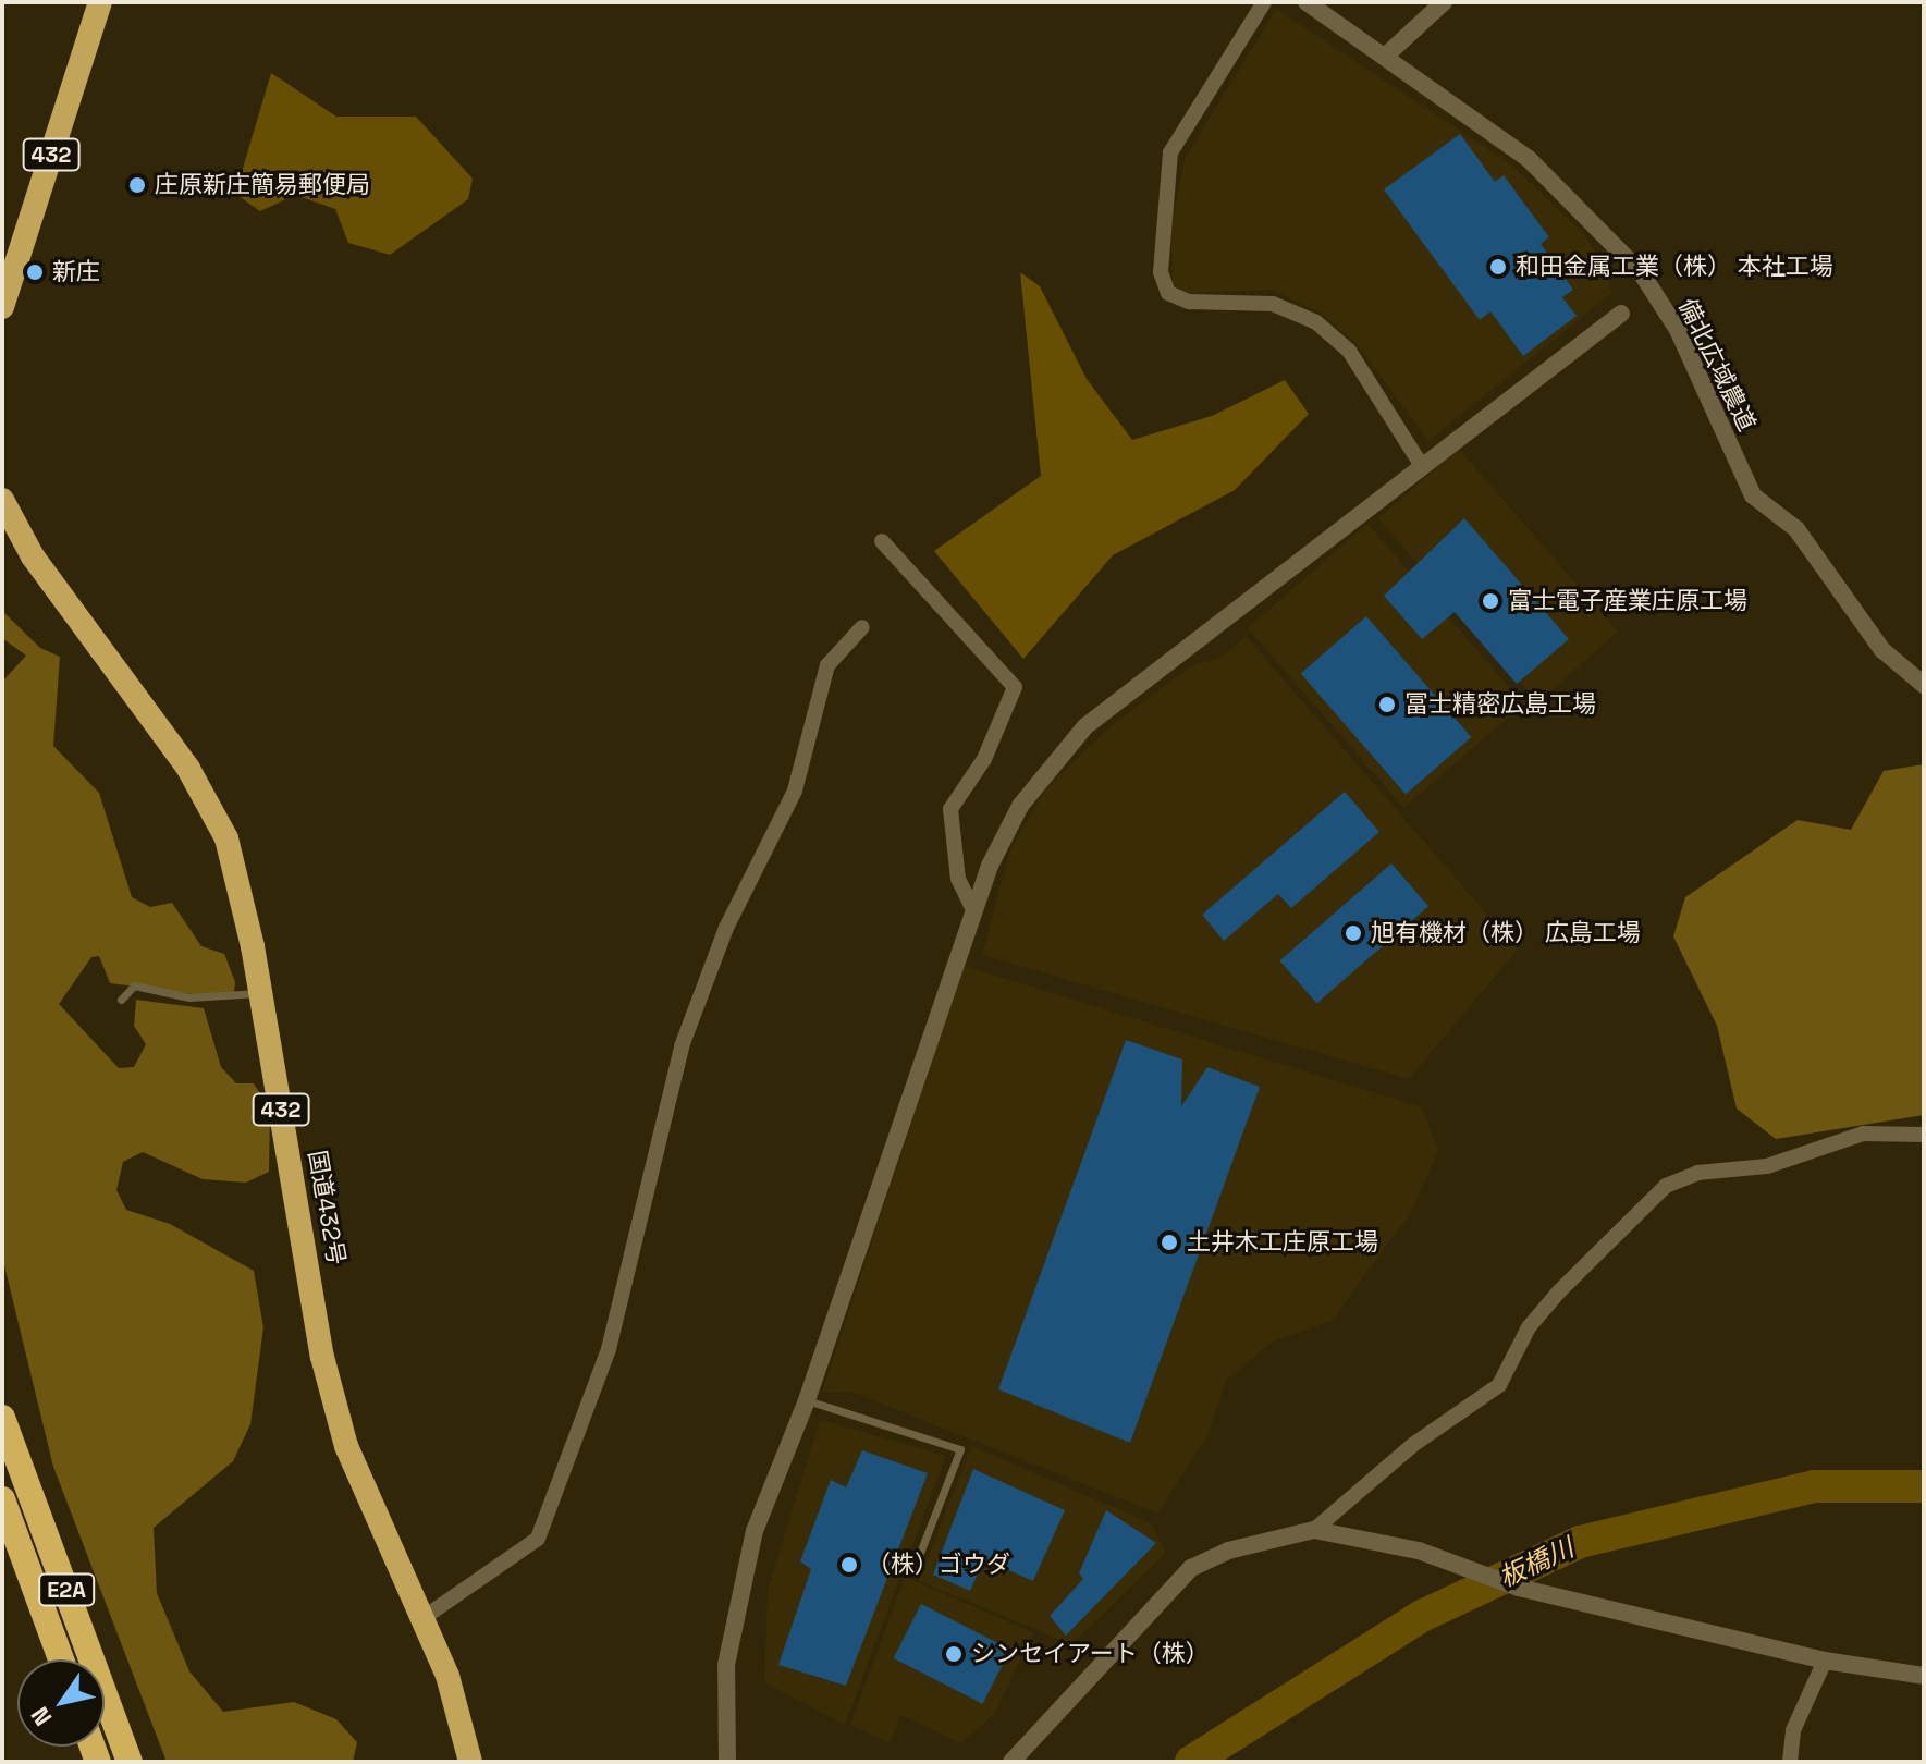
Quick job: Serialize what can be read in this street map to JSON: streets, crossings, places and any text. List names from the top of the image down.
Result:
{
  "streets": {
    "highway": ["432", "国道432号", "E2A"],
    "street": ["備北広域農道"]
  },
  "water": ["板橋川"],
  "places": [
    "庄原新庄簡易郵便局",
    "和田金属工業（株） 本社工場",
    "新庄",
    "富士電子産業庄原工場",
    "冨士精密広島工場",
    "旭有機材（株） 広島工場",
    "土井木工庄原工場",
    "（株）ゴウダ",
    "シンセイアート（株）"
  ],
  "north": "bottom left"
}
